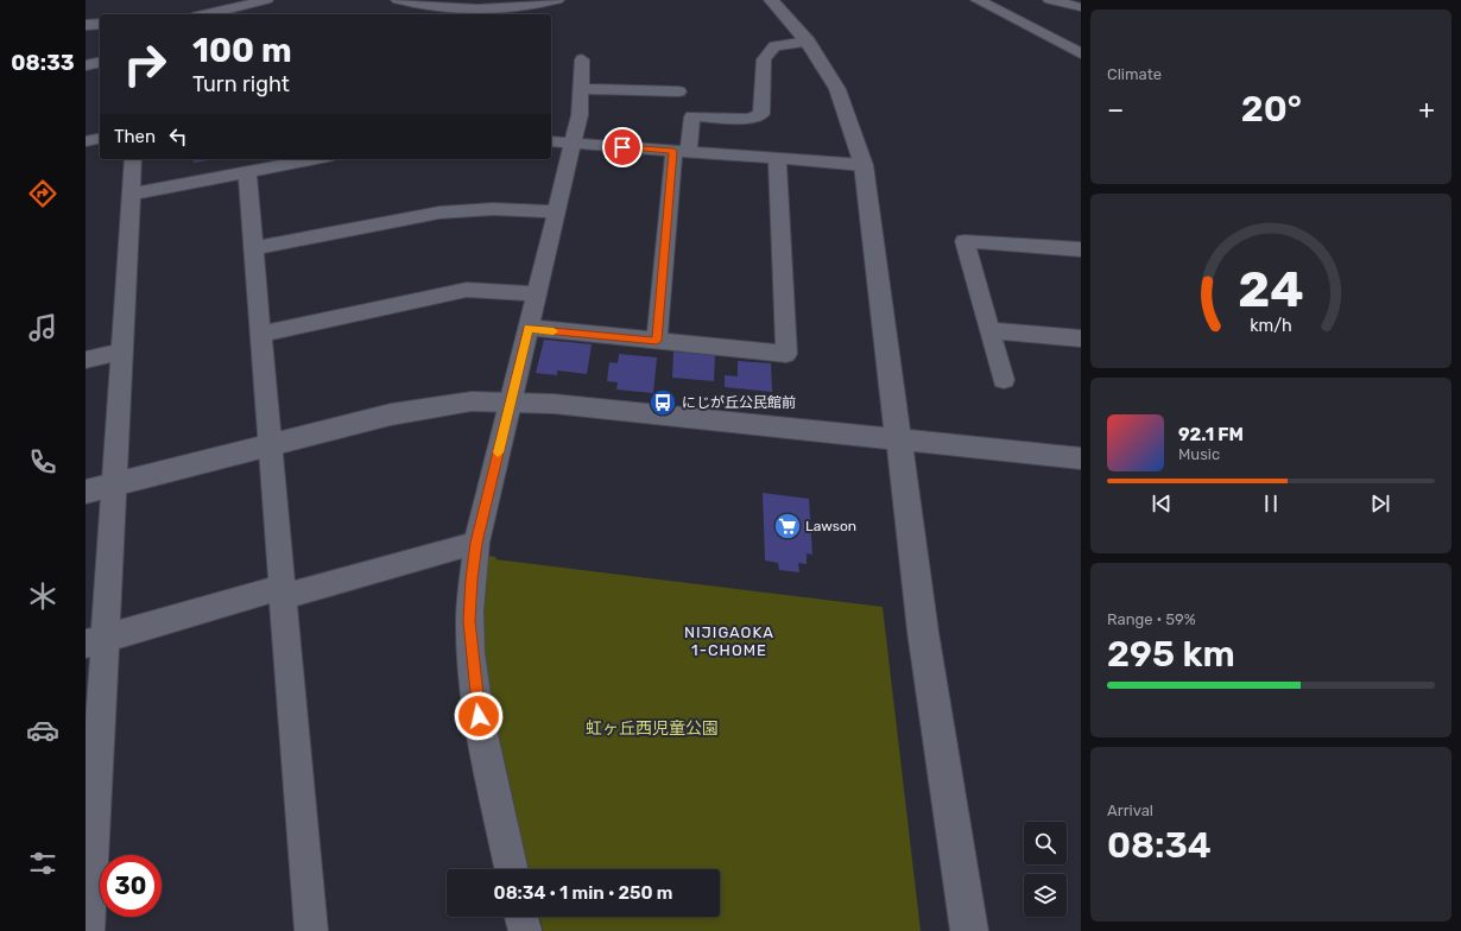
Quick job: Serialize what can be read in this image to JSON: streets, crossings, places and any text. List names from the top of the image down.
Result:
{
  "districts": ["NIJIGAOKA 1-CHOME"],
  "parks": ["虹ヶ丘西児童公園"],
  "places": {
    "bus stop": ["にじが丘公民館前"],
    "supermarket": ["Lawson"]
  },
  "page": {
    "tabs": "08:33",
    "tile": [
      "Climate",
      ["Range · 59%", "295 km"],
      ["Arrival", "08:34"]
    ],
    "turn": ["100 m", "Turn right"],
    "heat": ["−", "20°", "+"],
    "then": "Then",
    "song": ["92.1 FM", "Music"],
    "limit": "30",
    "trip": "08:34 · 1 min · 250 m",
    "gauge": ["24", "km/h"]
  }
}
